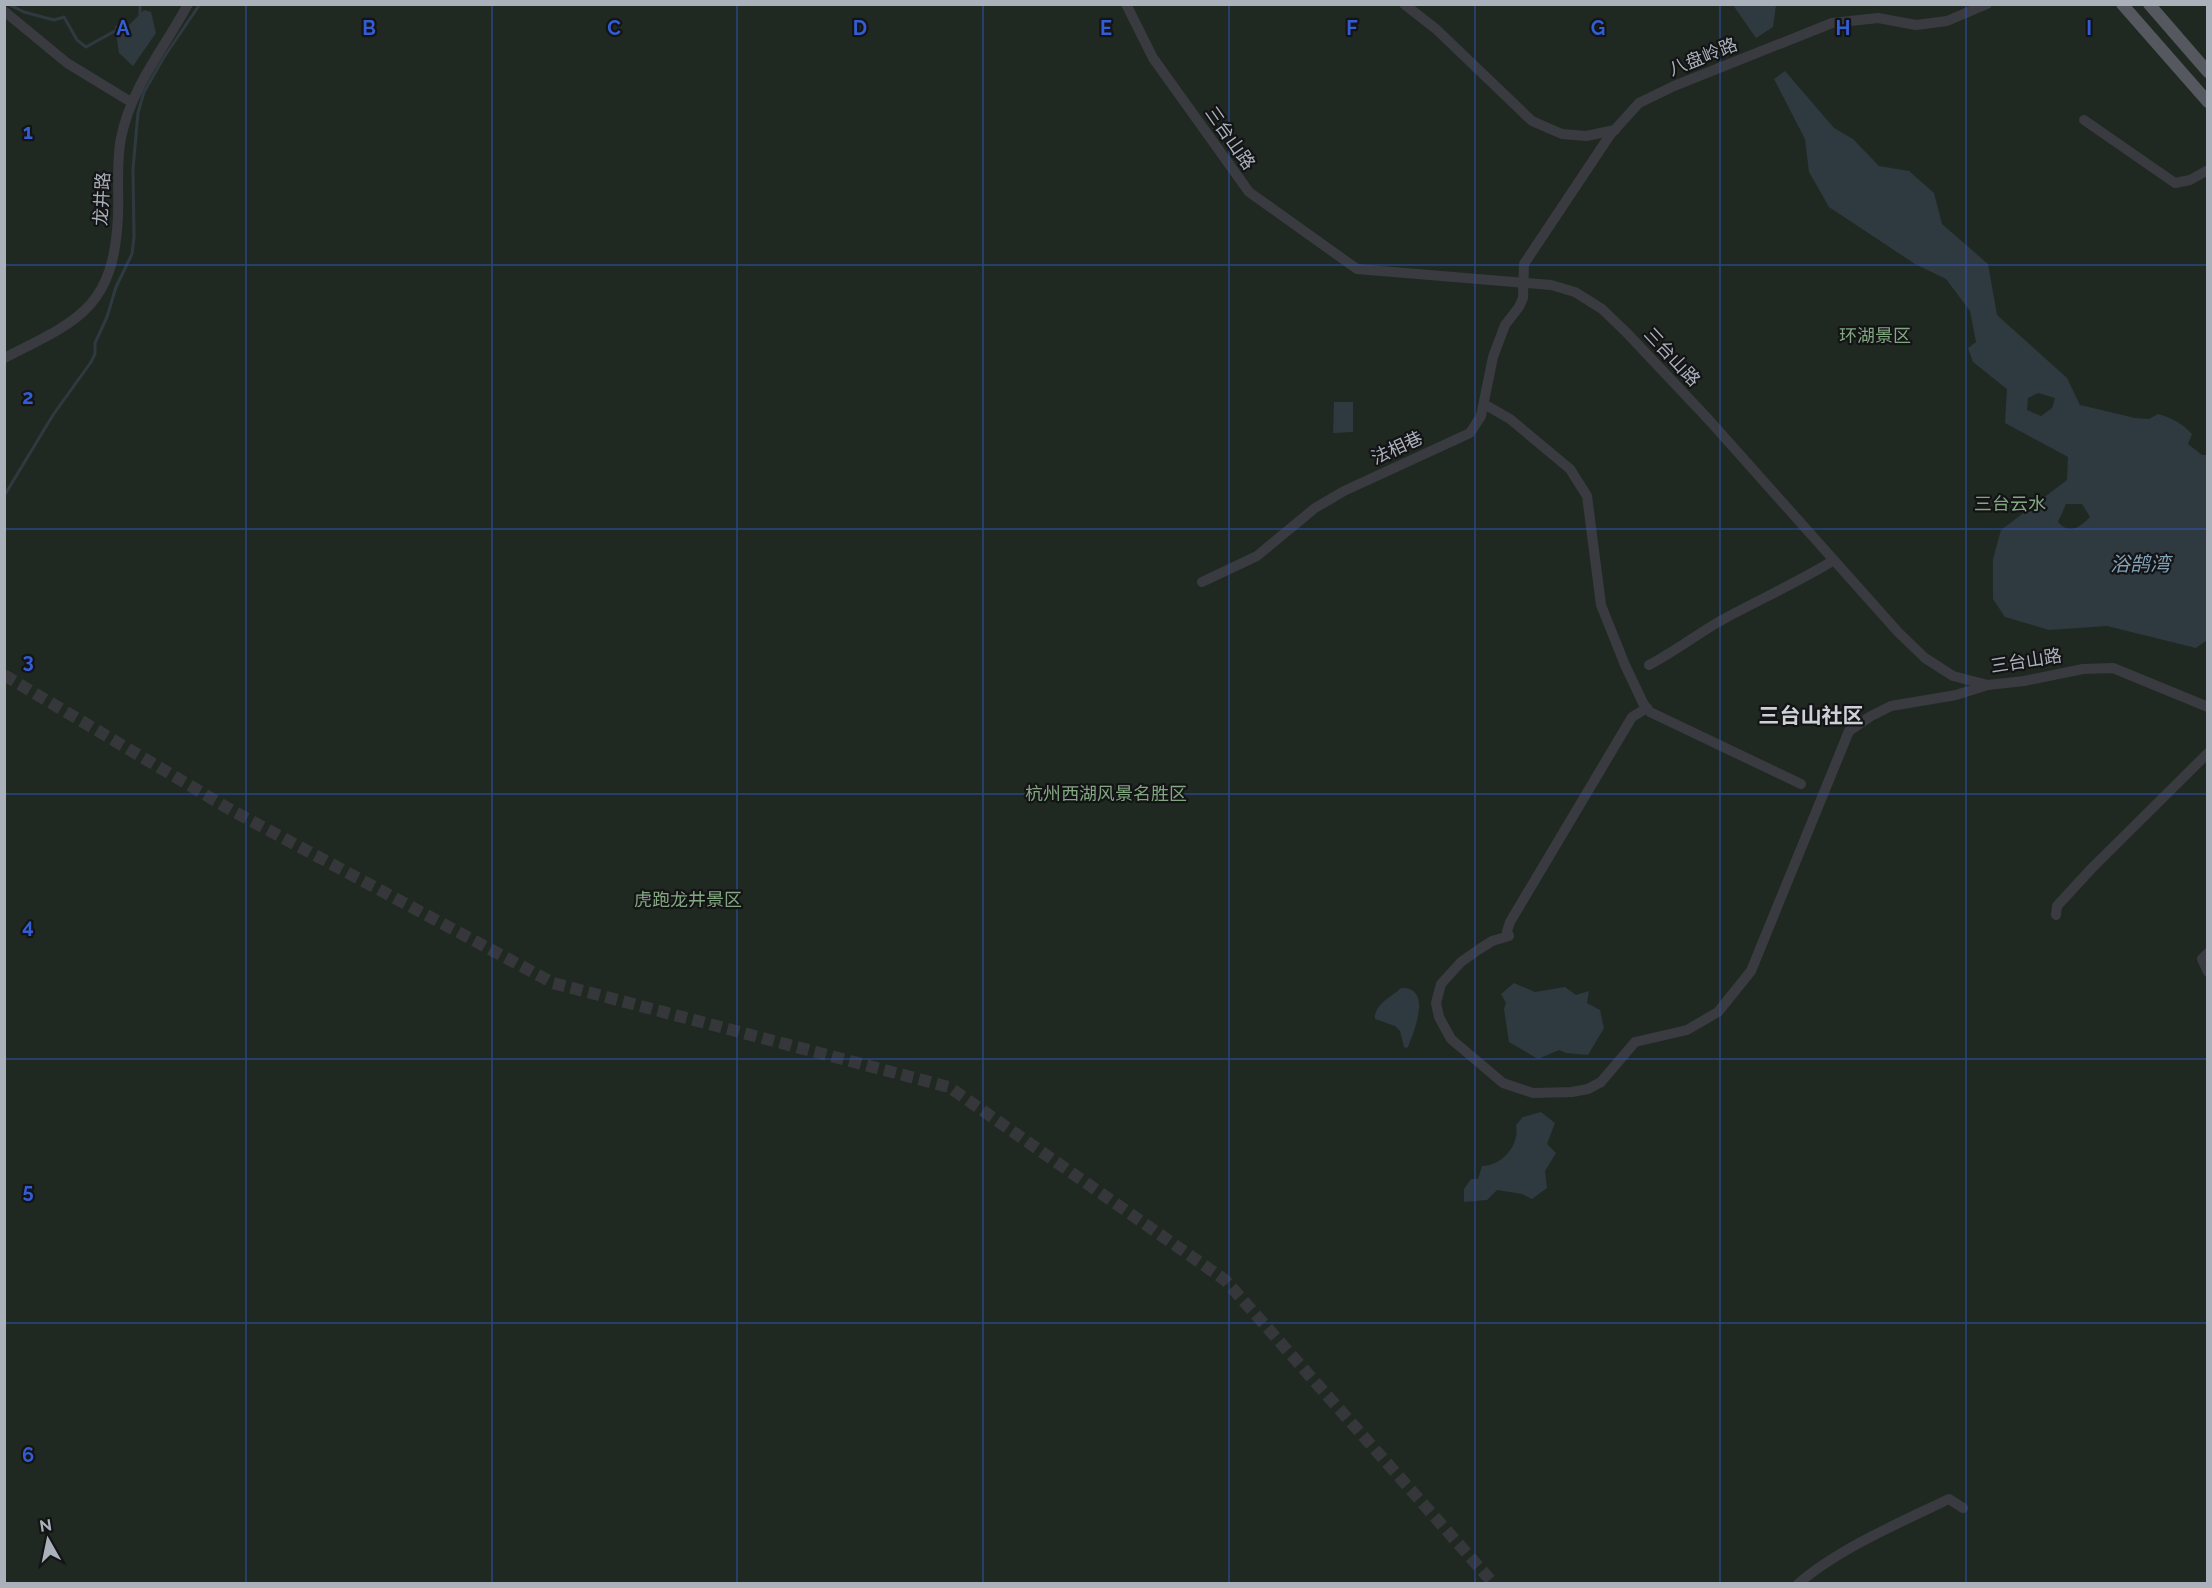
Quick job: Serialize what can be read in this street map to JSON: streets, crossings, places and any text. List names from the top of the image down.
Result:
{
  "streets": {
    "street": [
      "八盘岭路",
      "三台山路",
      "龙井路",
      "法相巷"
    ]
  },
  "crossings": [
    ["八盘岭路", "三台山路"],
    ["八盘岭路", "法相巷"],
    ["三台山路", "法相巷"]
  ],
  "districts": ["三台山社区"],
  "water": ["浴鹄湾"],
  "parks": [
    "环湖景区",
    "三台云水",
    "杭州西湖风景名胜区",
    "虎跑龙井景区"
  ],
  "north": "top",
  "grid": {
    "columns": [
      "A",
      "B",
      "C",
      "D",
      "E",
      "F",
      "G",
      "H",
      "I"
    ],
    "rows": [
      "1",
      "2",
      "3",
      "4",
      "5",
      "6"
    ]
  }
}
